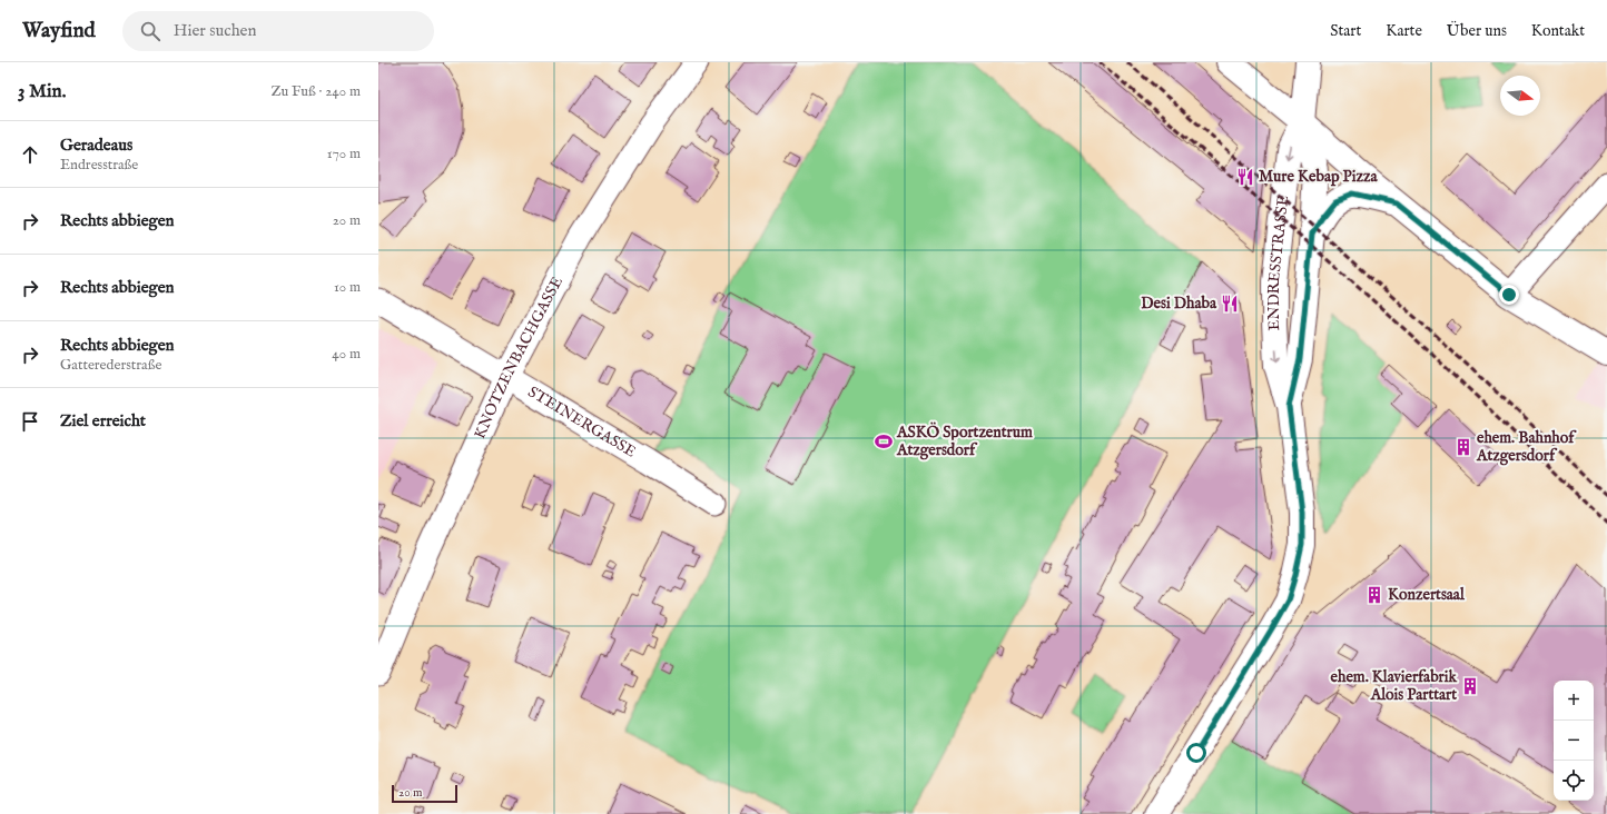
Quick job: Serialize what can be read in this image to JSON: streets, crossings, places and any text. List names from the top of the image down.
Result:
{
  "streets": {
    "street": ["ENDRESSTRASSE", "KNOTZENBACHGASSE", "STEINERGASSE"]
  },
  "crossings": [
    ["KNOTZENBACHGASSE", "STEINERGASSE"]
  ],
  "places": {
    "restaurant": ["Mure Kebap Pizza", "Desi Dhaba"],
    "sports": ["ASKÖ Sportzentrum Atzgersdorf"],
    "building": ["ehem. Bahnhof Atzgersdorf", "Konzertsaal", "ehem. Klavierfabrik Alois Parttart"]
  },
  "scale_bar": "20 m",
  "north": "right",
  "page": {
    "header": "Wayfind",
    "search": "Hier suchen",
    "nav": [
      "Start",
      "Karte",
      "Über uns",
      "Kontakt"
    ],
    "heading": ["3 Min.", "Zu Fuß · 240 m"],
    "list": [
      ["Geradeaus", "Endresstraße", "170 m"],
      ["Rechts abbiegen", "20 m"],
      ["Rechts abbiegen", "10 m"],
      ["Rechts abbiegen", "Gatterederstraße", "40 m"],
      "Ziel erreicht"
    ],
    "map_buttons": ["+", "−"],
    "scale": "20 m"
  }
}
